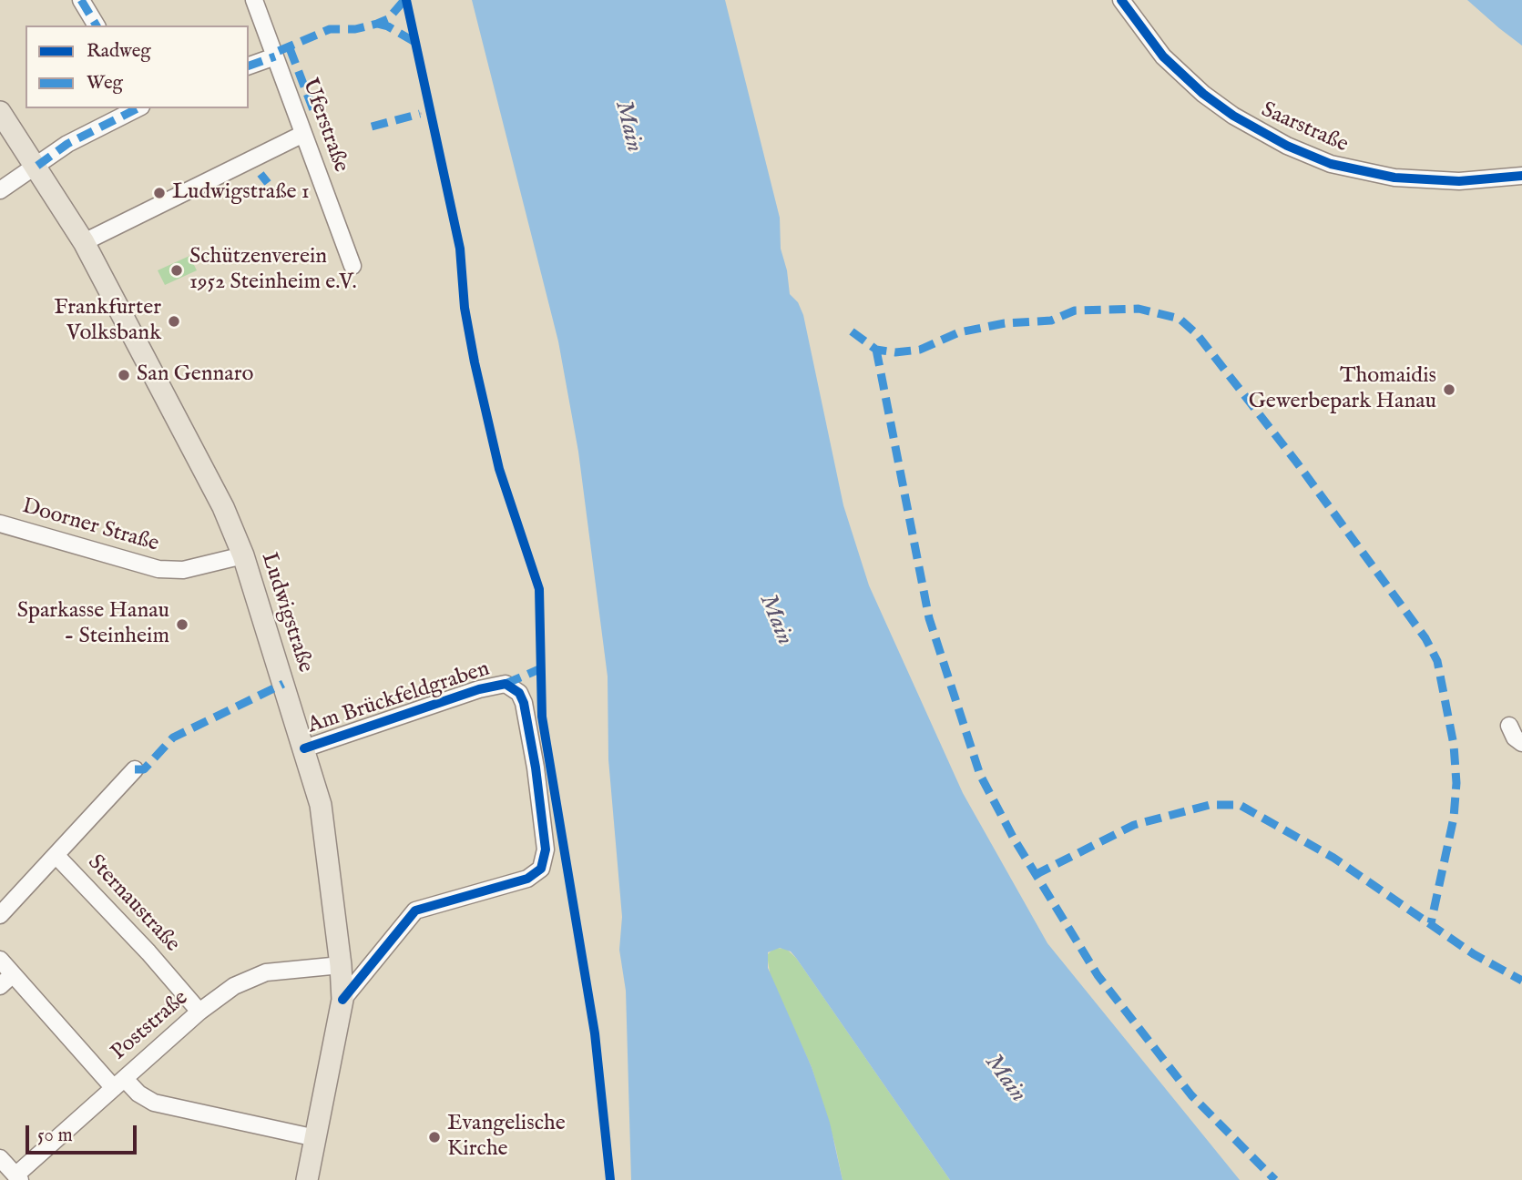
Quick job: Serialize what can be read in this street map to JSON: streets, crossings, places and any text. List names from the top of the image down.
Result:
{
  "streets": {
    "main road": ["Ludwigstraße"],
    "street": [
      "Uferstraße",
      "Saarstraße",
      "Doorner Straße",
      "Am Brückfeldgraben",
      "Sternaustraße",
      "Poststraße"
    ]
  },
  "crossings": [
    ["Doorner Straße", "Ludwigstraße"],
    ["Ludwigstraße", "Am Brückfeldgraben"],
    ["Ludwigstraße", "Poststraße"],
    ["Sternaustraße", "Poststraße"]
  ],
  "water": ["Main"],
  "places": [
    "Ludwigstraße 1",
    "Schützenverein 1952 Steinheim e.V.",
    "Frankfurter Volksbank",
    "San Gennaro",
    "Thomaidis Gewerbepark Hanau",
    "Sparkasse Hanau - Steinheim",
    "Evangelische Kirche"
  ],
  "legend": ["Radweg", "Weg"],
  "scale_bar": "50 m"
}
